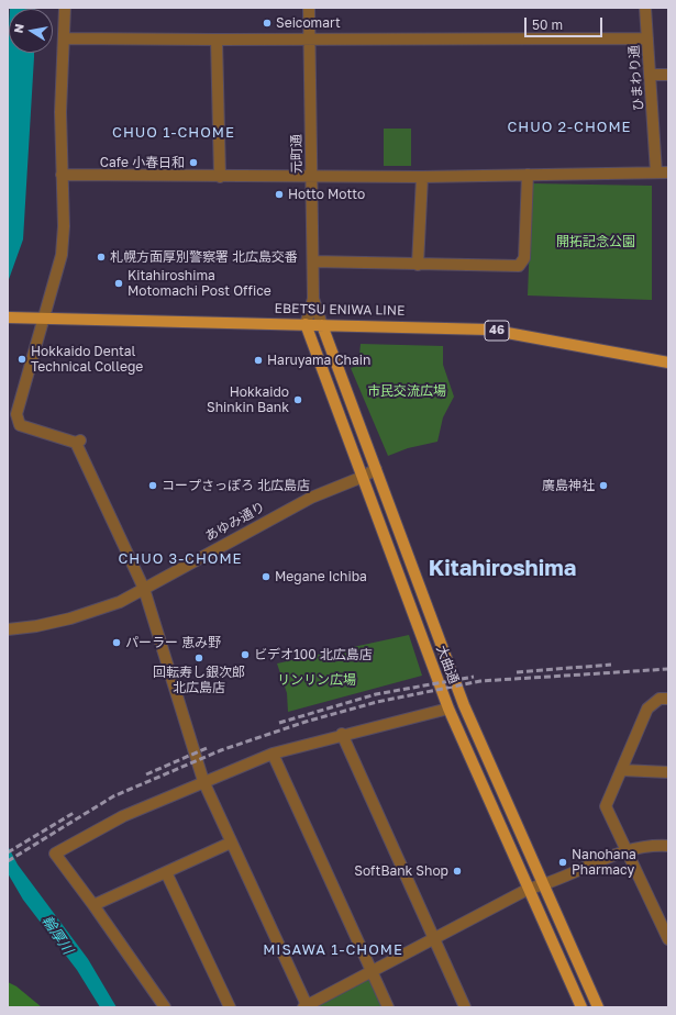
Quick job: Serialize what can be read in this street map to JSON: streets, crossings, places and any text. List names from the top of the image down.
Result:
{
  "streets": {
    "main road": ["EBETSU ENIWA LINE", "46", "大曲通"],
    "street": ["ひまわり通", "元町通", "あゆみ通り"]
  },
  "crossings": [
    ["EBETSU ENIWA LINE", "大曲通"],
    ["あゆみ通り", "大曲通"]
  ],
  "districts": [
    "CHUO 2-CHOME",
    "CHUO 1-CHOME",
    "CHUO 3-CHOME",
    "Kitahiroshima",
    "MISAWA 1-CHOME"
  ],
  "water": ["輪厚川"],
  "parks": ["開拓記念公園", "市民交流広場", "リンリン広場"],
  "places": [
    "Seicomart",
    "Cafe 小春日和",
    "Hotto Motto",
    "札幌方面厚別警察署 北広島交番",
    "Kitahiroshima Motomachi Post Office",
    "Hokkaido Dental Technical College",
    "Haruyama Chain",
    "Hokkaido Shinkin Bank",
    "コープさっぽろ 北広島店",
    "廣島神社",
    "Megane Ichiba",
    "パーラー 恵み野",
    "ビデオ100 北広島店",
    "回転寿し銀次郎 北広島店",
    "Nanohana Pharmacy",
    "SoftBank Shop"
  ],
  "scale_bar": "50 m",
  "north": "left"
}
